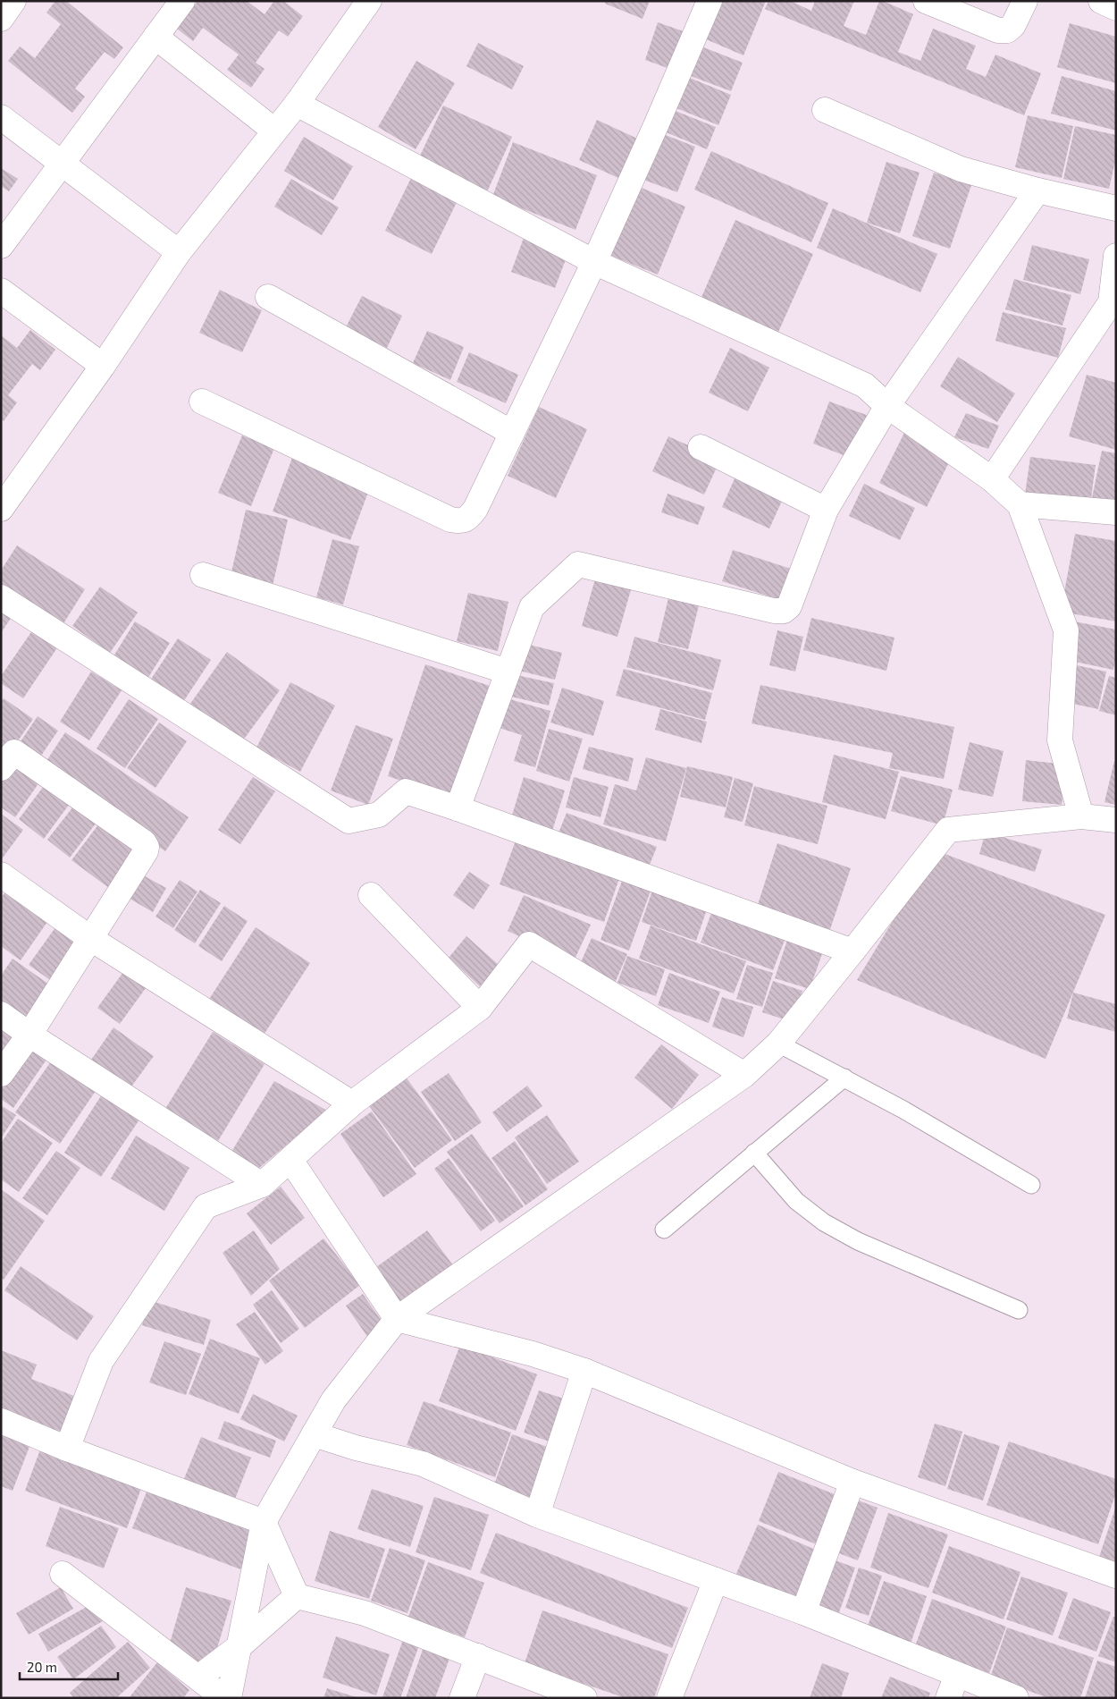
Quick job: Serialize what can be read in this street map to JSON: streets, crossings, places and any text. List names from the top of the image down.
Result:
{
  "scale_bar": "20 m"
}
